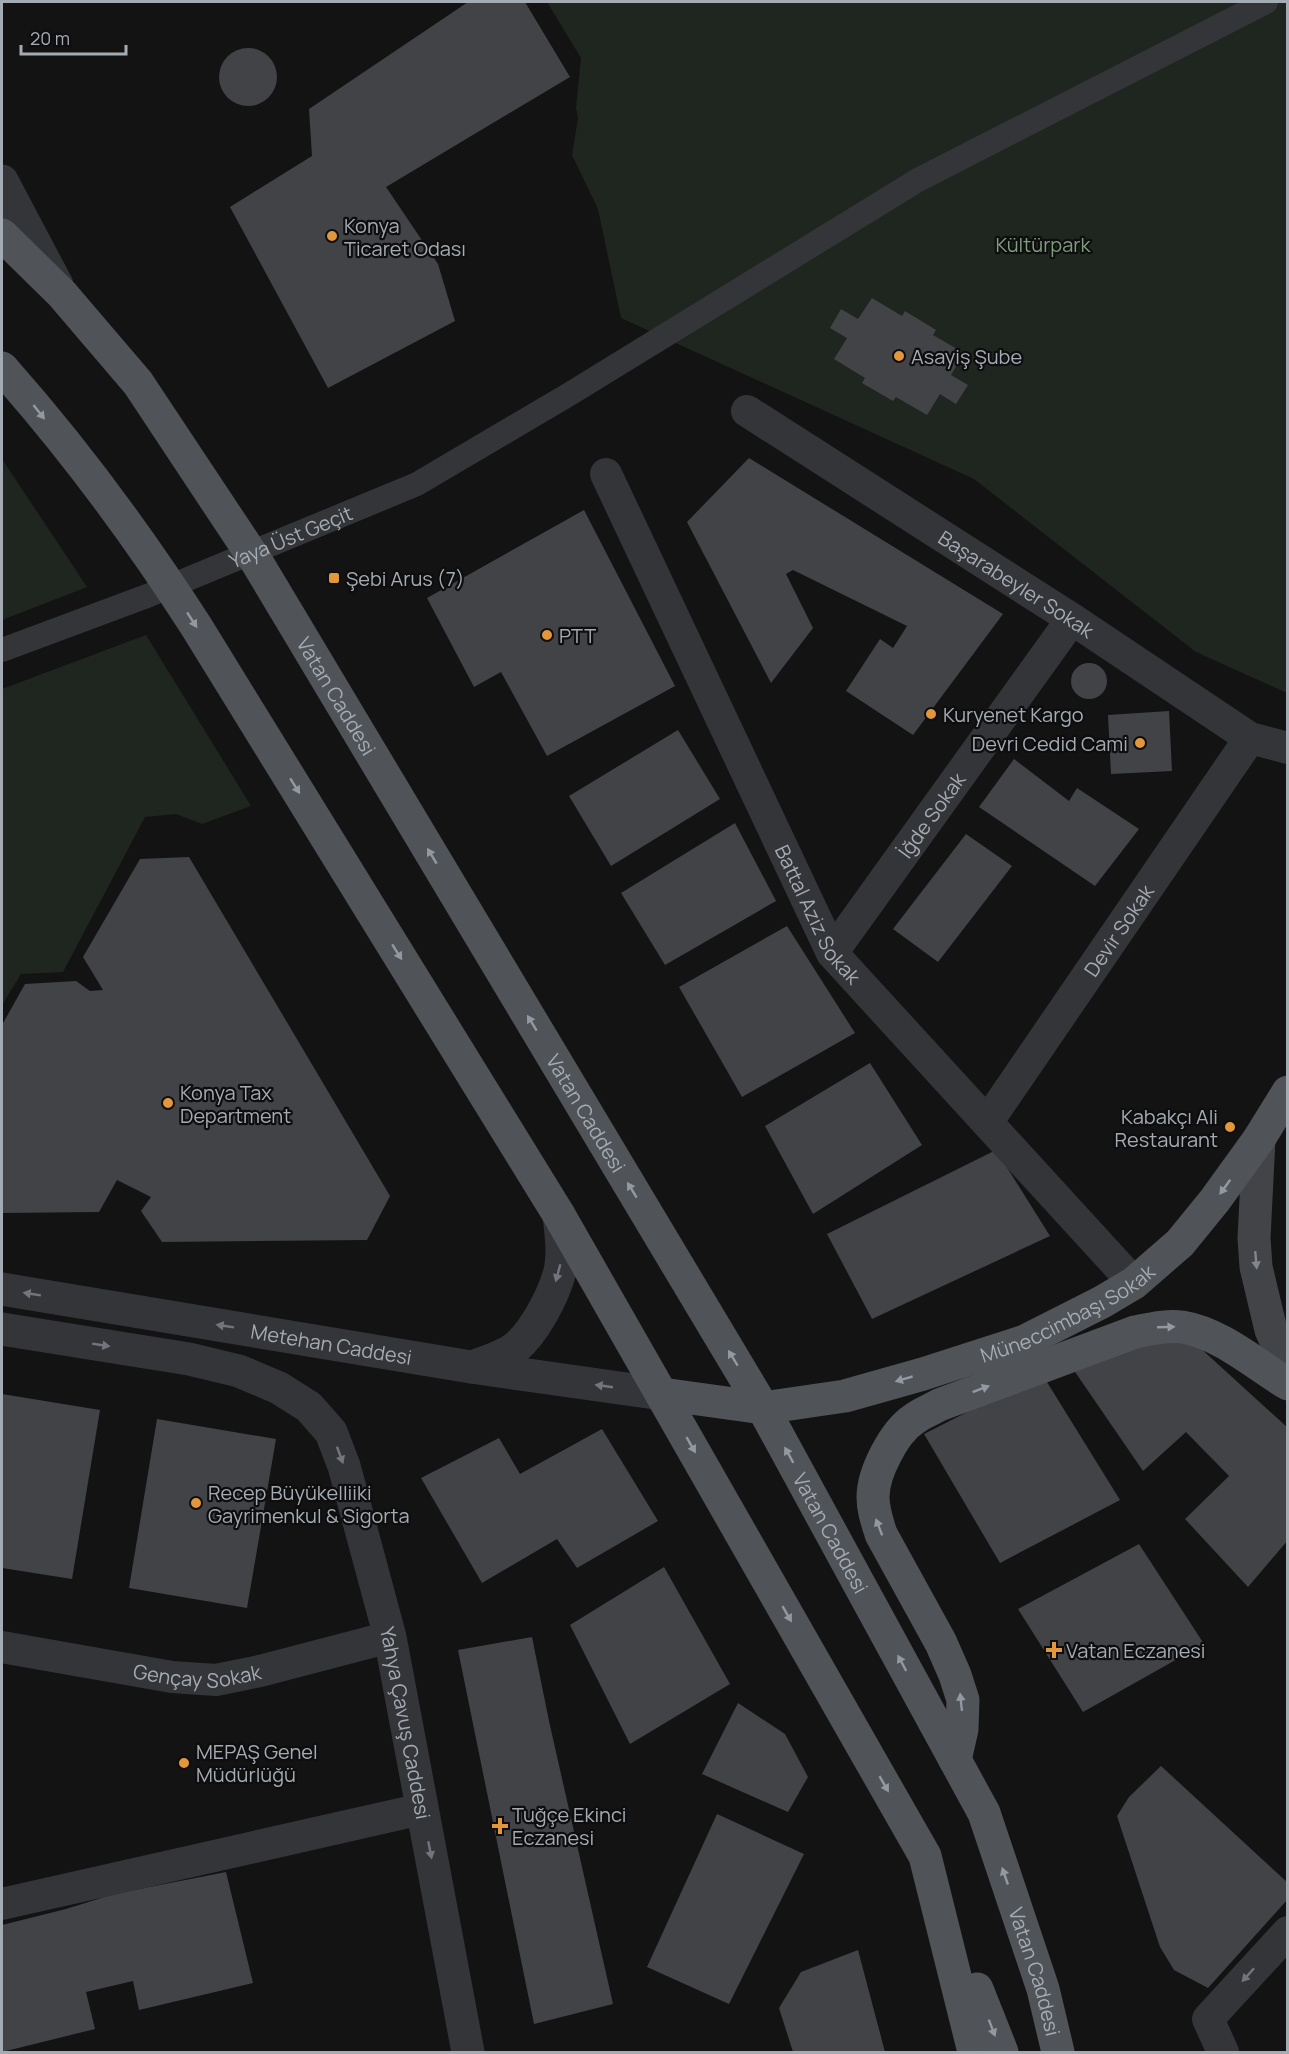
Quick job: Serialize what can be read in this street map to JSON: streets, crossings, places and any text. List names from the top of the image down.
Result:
{
  "streets": {
    "main road": ["Vatan Caddesi", "Müneccimbaşı Sokak"],
    "street": [
      "Yaya Üst Geçit",
      "Başarabeyler Sokak",
      "İğde Sokak",
      "Battal Aziz Sokak",
      "Devir Sokak",
      "Metehan Caddesi",
      "Gençay Sokak",
      "Yahya Çavuş Caddesi"
    ]
  },
  "crossings": [
    ["Başarabeyler Sokak", "İğde Sokak"],
    ["Başarabeyler Sokak", "Devir Sokak"],
    ["Vatan Caddesi", "Müneccimbaşı Sokak"],
    ["İğde Sokak", "Battal Aziz Sokak"],
    ["Battal Aziz Sokak", "Devir Sokak"],
    ["Battal Aziz Sokak", "Müneccimbaşı Sokak"],
    ["Müneccimbaşı Sokak", "Metehan Caddesi"],
    ["Gençay Sokak", "Yahya Çavuş Caddesi"]
  ],
  "one_way": ["Müneccimbaşı Sokak", "Metehan Caddesi", "Yahya Çavuş Caddesi"],
  "parks": ["Kültürpark"],
  "places": {
    "other": [
      "Konya Ticaret Odası",
      "Asayiş Şube",
      "PTT",
      "Kuryenet Kargo",
      "Devri Cedid Cami",
      "Konya Tax Department",
      "Kabakçı Ali Restaurant",
      "Recep Büyükelliiki Gayrimenkul & Sigorta",
      "MEPAŞ Genel Müdürlüğü"
    ],
    "transit": ["Şebi Arus (7)"],
    "health": ["Vatan Eczanesi", "Tuğçe Ekinci Eczanesi"]
  },
  "scale_bar": "20 m"
}
